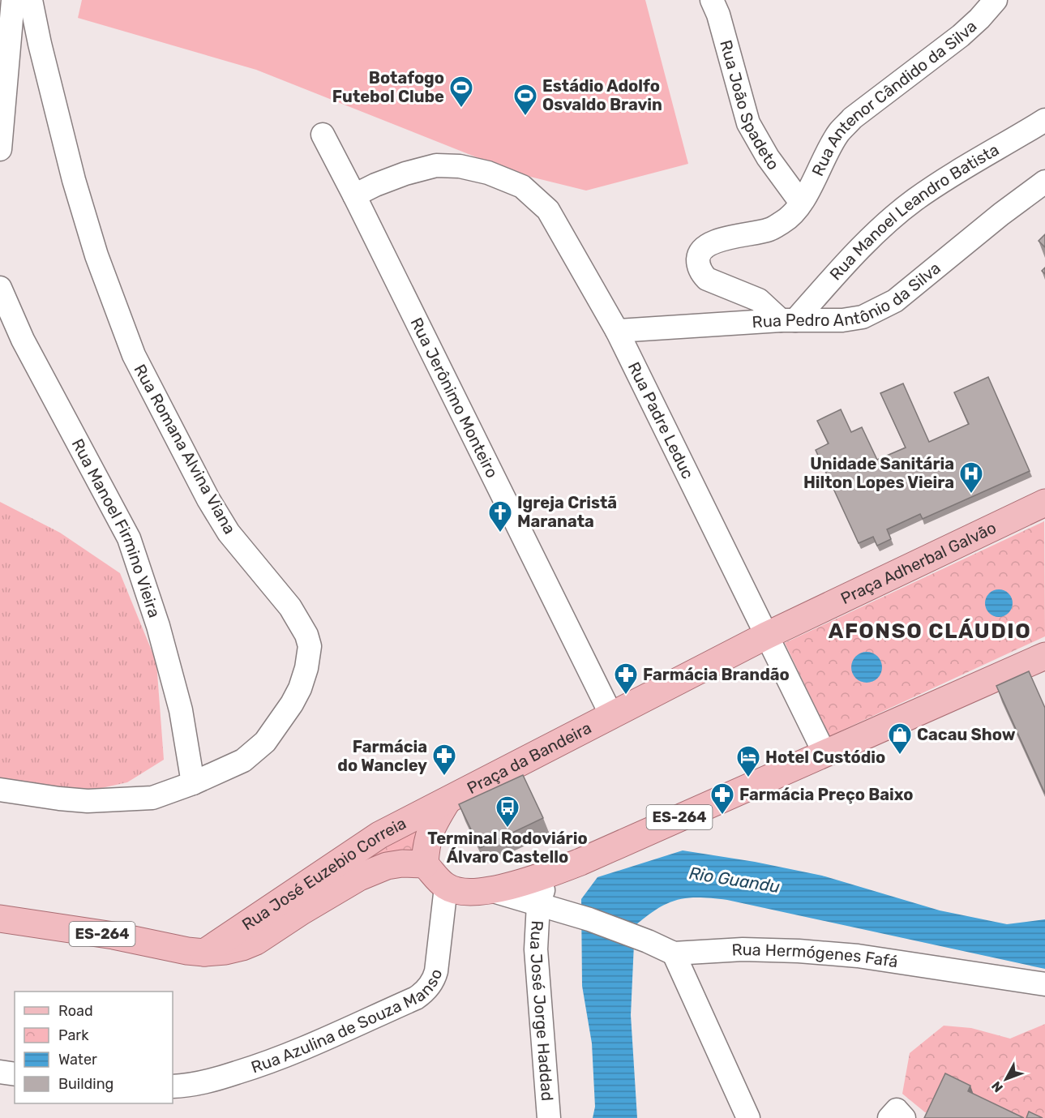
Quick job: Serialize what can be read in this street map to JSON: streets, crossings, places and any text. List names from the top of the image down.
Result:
{
  "streets": {
    "main road": [
      "Praça Adherbal Galvão",
      "Praça da Bandeira",
      "ES-264",
      "Rua José Euzebio Correia"
    ],
    "street": [
      "Rua Antenor Cândido da Silva",
      "Rua João Spadeto",
      "Rua Manoel Leandro Batista",
      "Rua Pedro Antônio da Silva",
      "Rua Jerônimo Monteiro",
      "Rua Padre Leduc",
      "Rua Romana Alvina Viana",
      "Rua Manoel Firmino Vieira",
      "Rua Hermógenes Fafá",
      "Rua José Jorge Haddad",
      "Rua Azulina de Souza Manso"
    ]
  },
  "crossings": [
    ["Rua Antenor Cândido da Silva", "Rua João Spadeto"],
    ["Rua Manoel Leandro Batista", "Rua Pedro Antônio da Silva"],
    ["Rua Pedro Antônio da Silva", "Rua Padre Leduc"],
    ["Rua Jerônimo Monteiro", "Rua Padre Leduc"],
    ["Rua Jerônimo Monteiro", "Praça Adherbal Galvão"],
    ["Rua Jerônimo Monteiro", "Praça da Bandeira"],
    ["Rua Padre Leduc", "Praça Adherbal Galvão"],
    ["Rua Padre Leduc", "ES-264"],
    ["Rua Romana Alvina Viana", "Rua Manoel Firmino Vieira"],
    ["Praça Adherbal Galvão", "Praça da Bandeira"],
    ["Praça da Bandeira", "Rua José Euzebio Correia"],
    ["ES-264", "Rua Hermógenes Fafá"],
    ["ES-264", "Rua José Jorge Haddad"],
    ["ES-264", "Rua Azulina de Souza Manso"],
    ["Rua Hermógenes Fafá", "Rua José Jorge Haddad"]
  ],
  "districts": ["AFONSO CLÁUDIO"],
  "water": ["Rio Guandu"],
  "places": {
    "sports": ["Botafogo Futebol Clube", "Estádio Adolfo Osvaldo Bravin"],
    "hospital": ["Unidade Sanitária Hilton Lopes Vieira"],
    "church": ["Igreja Cristã Maranata"],
    "pharmacy": ["Farmácia Brandão", "Farmácia do Wancley", "Farmácia Preço Baixo"],
    "shop": ["Cacau Show"],
    "hotel": ["Hotel Custódio"],
    "bus stop": ["Terminal Rodoviário Álvaro Castello"]
  },
  "legend": [
    "Road",
    "Park",
    "Water",
    "Building"
  ],
  "north": "bottom left"
}
